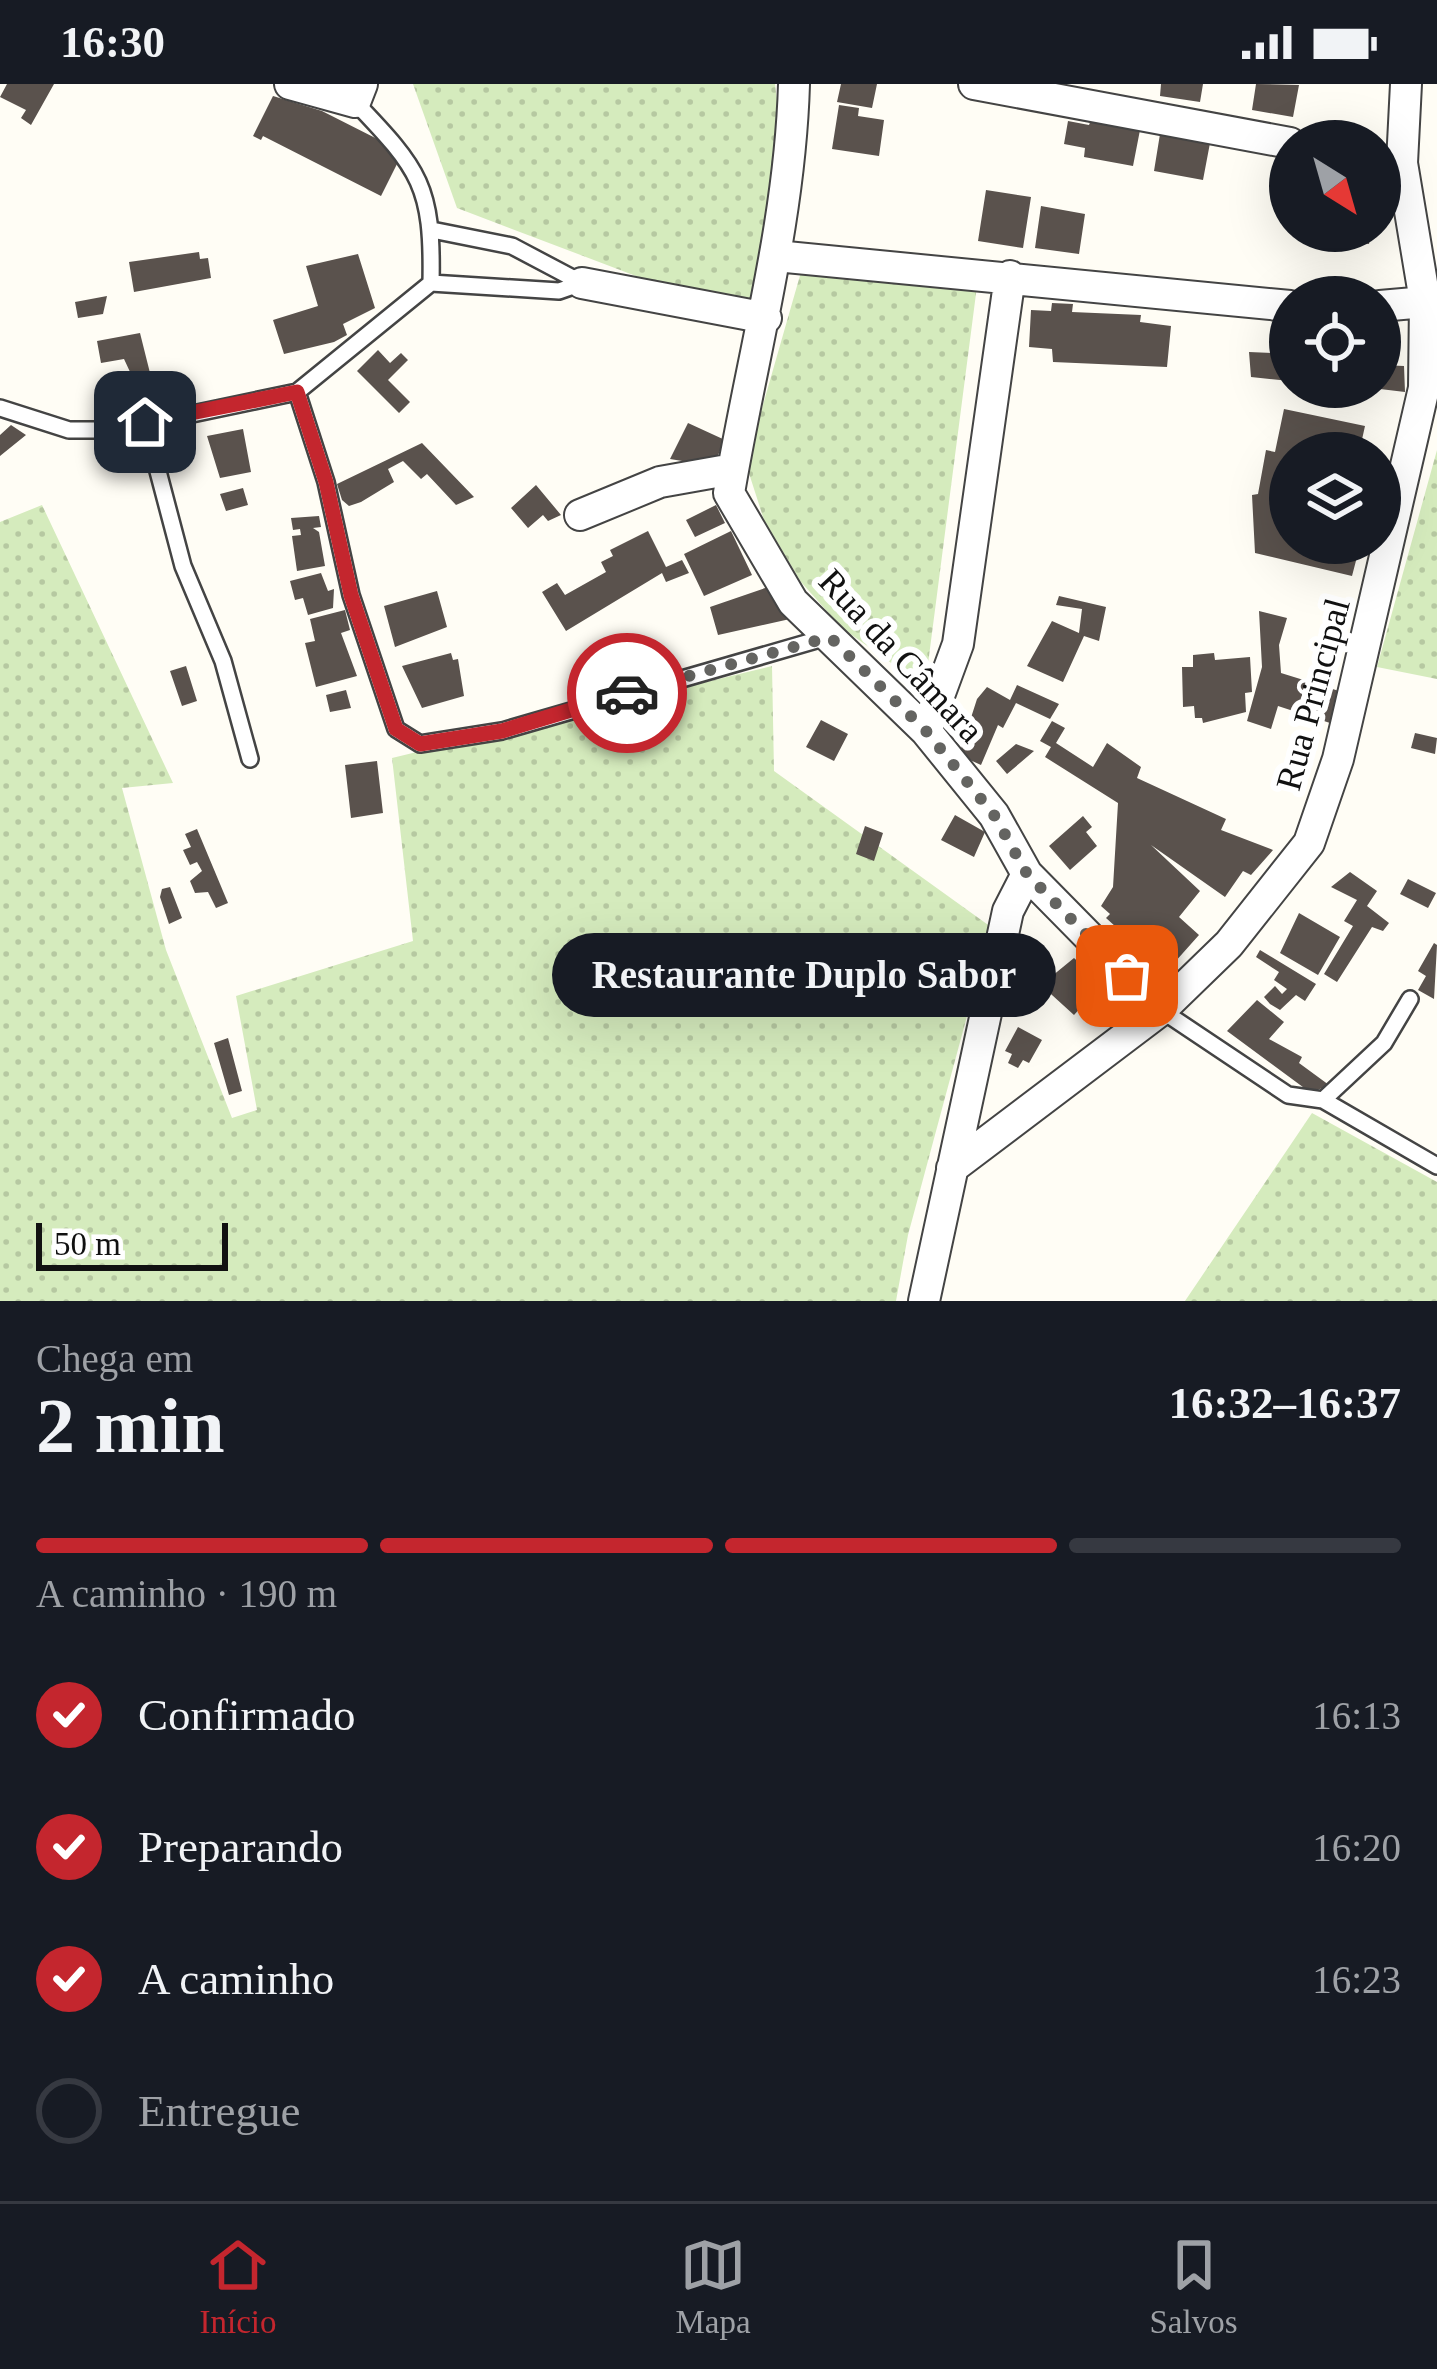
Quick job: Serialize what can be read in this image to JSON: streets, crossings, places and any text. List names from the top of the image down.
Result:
{
  "streets": {
    "street": ["Rua da Câmara", "Rua Principal"]
  },
  "crossings": [
    ["Rua da Câmara", "Rua Principal"]
  ],
  "places": ["Restaurante Duplo Sabor"],
  "scale_bar": "50 m",
  "north": "bottom right",
  "page": {
    "status": "16:30",
    "bubble": "Restaurante Duplo Sabor",
    "scale": "50 m",
    "heading": ["2 min", "Chega em", "16:32–16:37"],
    "bar": "A caminho · 190 m",
    "list": [
      ["Confirmado", "16:13"],
      ["Preparando", "16:20"],
      ["A caminho", "16:23"],
      "Entregue"
    ],
    "tabs": ["Início", "Mapa", "Salvos"]
  }
}
